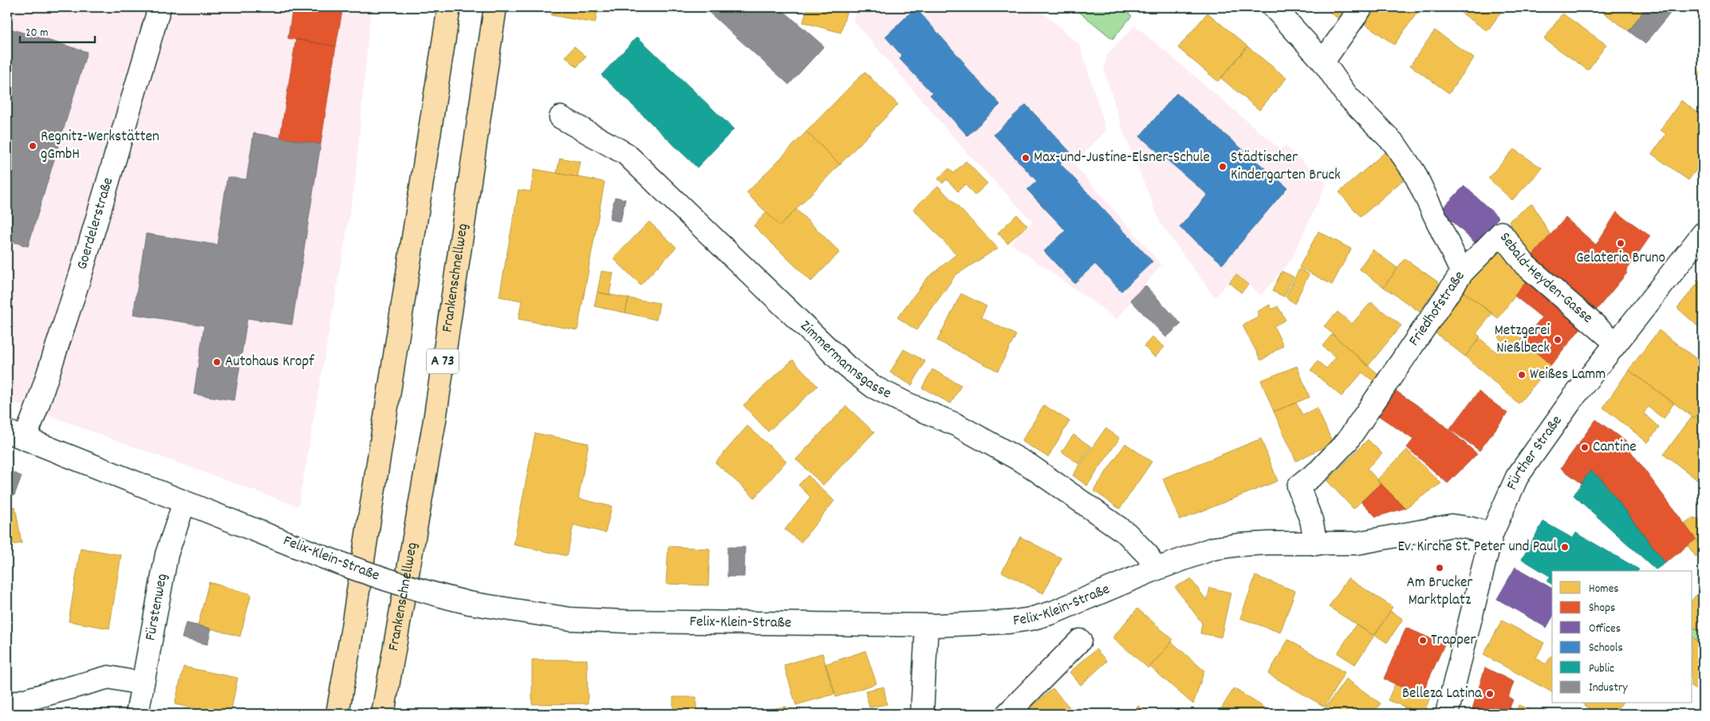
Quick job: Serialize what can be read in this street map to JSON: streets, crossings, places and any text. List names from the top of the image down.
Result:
{
  "streets": {
    "highway": ["Frankenschnellweg", "A 73"],
    "street": [
      "Goerdelerstraße",
      "Sebald-Heyden-Gasse",
      "Friedhofstraße",
      "Zimmermannsgasse",
      "Fürther Straße",
      "Felix-Klein-Straße",
      "Fürstenweg"
    ]
  },
  "crossings": [
    ["Goerdelerstraße", "Felix-Klein-Straße"],
    ["Sebald-Heyden-Gasse", "Friedhofstraße"],
    ["Sebald-Heyden-Gasse", "Fürther Straße"],
    ["Friedhofstraße", "Felix-Klein-Straße"],
    ["Zimmermannsgasse", "Felix-Klein-Straße"],
    ["Fürther Straße", "Felix-Klein-Straße"],
    ["Felix-Klein-Straße", "Fürstenweg"]
  ],
  "places": [
    "Regnitz-Werkstätten gGmbH",
    "Max-und-Justine-Elsner-Schule",
    "Städtischer Kindergarten Bruck",
    "Gelateria Bruno",
    "Metzgerei Nießlbeck",
    "Autohaus Kropf",
    "Weißes Lamm",
    "Cantine",
    "Ev. Kirche St. Peter und Paul",
    "Am Brucker Marktplatz",
    "Trapper",
    "Belleza Latina"
  ],
  "legend": [
    "Homes",
    "Shops",
    "Offices",
    "Schools",
    "Public",
    "Industry"
  ],
  "scale_bar": "20 m"
}
